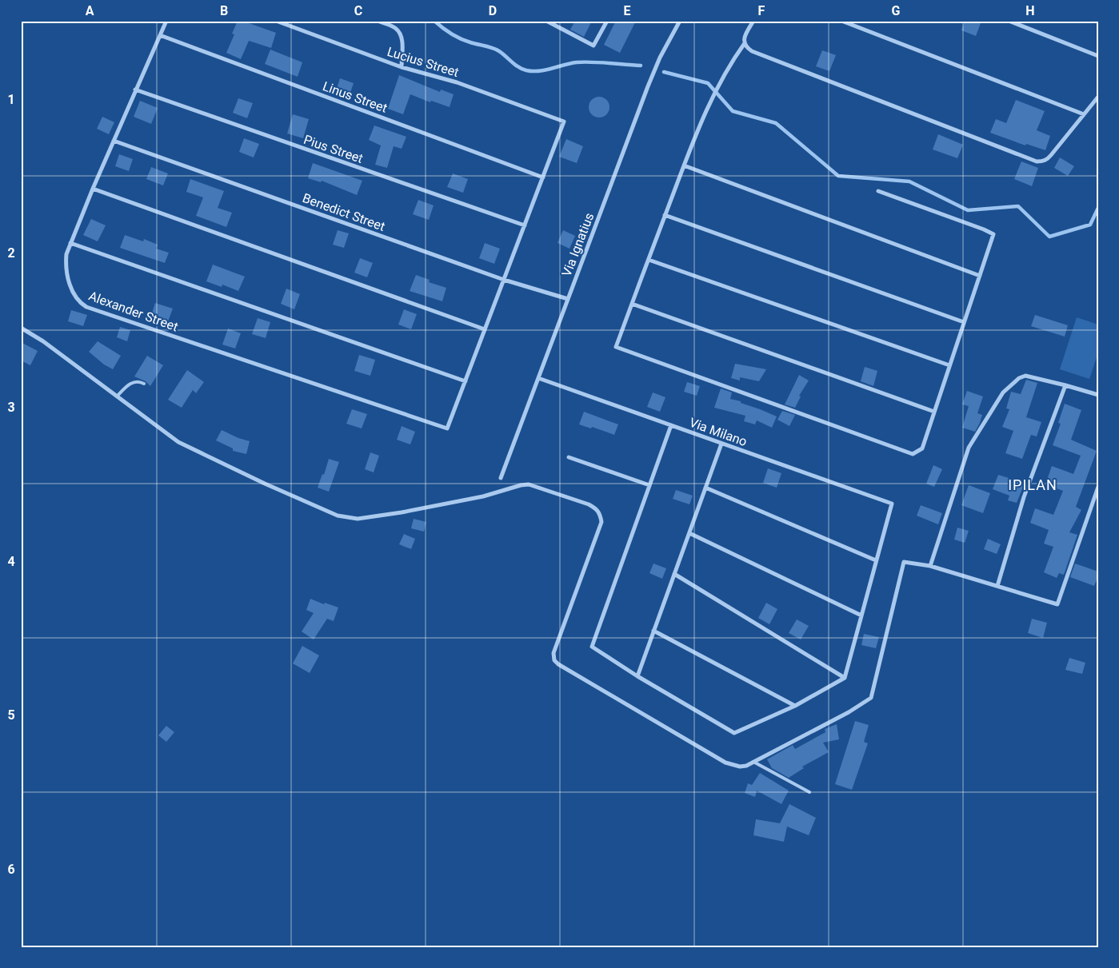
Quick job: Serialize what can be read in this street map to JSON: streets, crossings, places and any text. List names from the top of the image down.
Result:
{
  "streets": {
    "street": [
      "Lucius Street",
      "Linus Street",
      "Pius Street",
      "Benedict Street",
      "Via Ignatius",
      "Alexander Street",
      "Via Milano"
    ]
  },
  "crossings": [
    ["Lucius Street", "Linus Street"],
    ["Linus Street", "Alexander Street"],
    ["Pius Street", "Alexander Street"],
    ["Benedict Street", "Via Ignatius"],
    ["Benedict Street", "Alexander Street"],
    ["Via Ignatius", "Via Milano"]
  ],
  "districts": ["IPILAN"],
  "grid": {
    "columns": [
      "A",
      "B",
      "C",
      "D",
      "E",
      "F",
      "G",
      "H"
    ],
    "rows": [
      "1",
      "2",
      "3",
      "4",
      "5",
      "6"
    ]
  }
}
